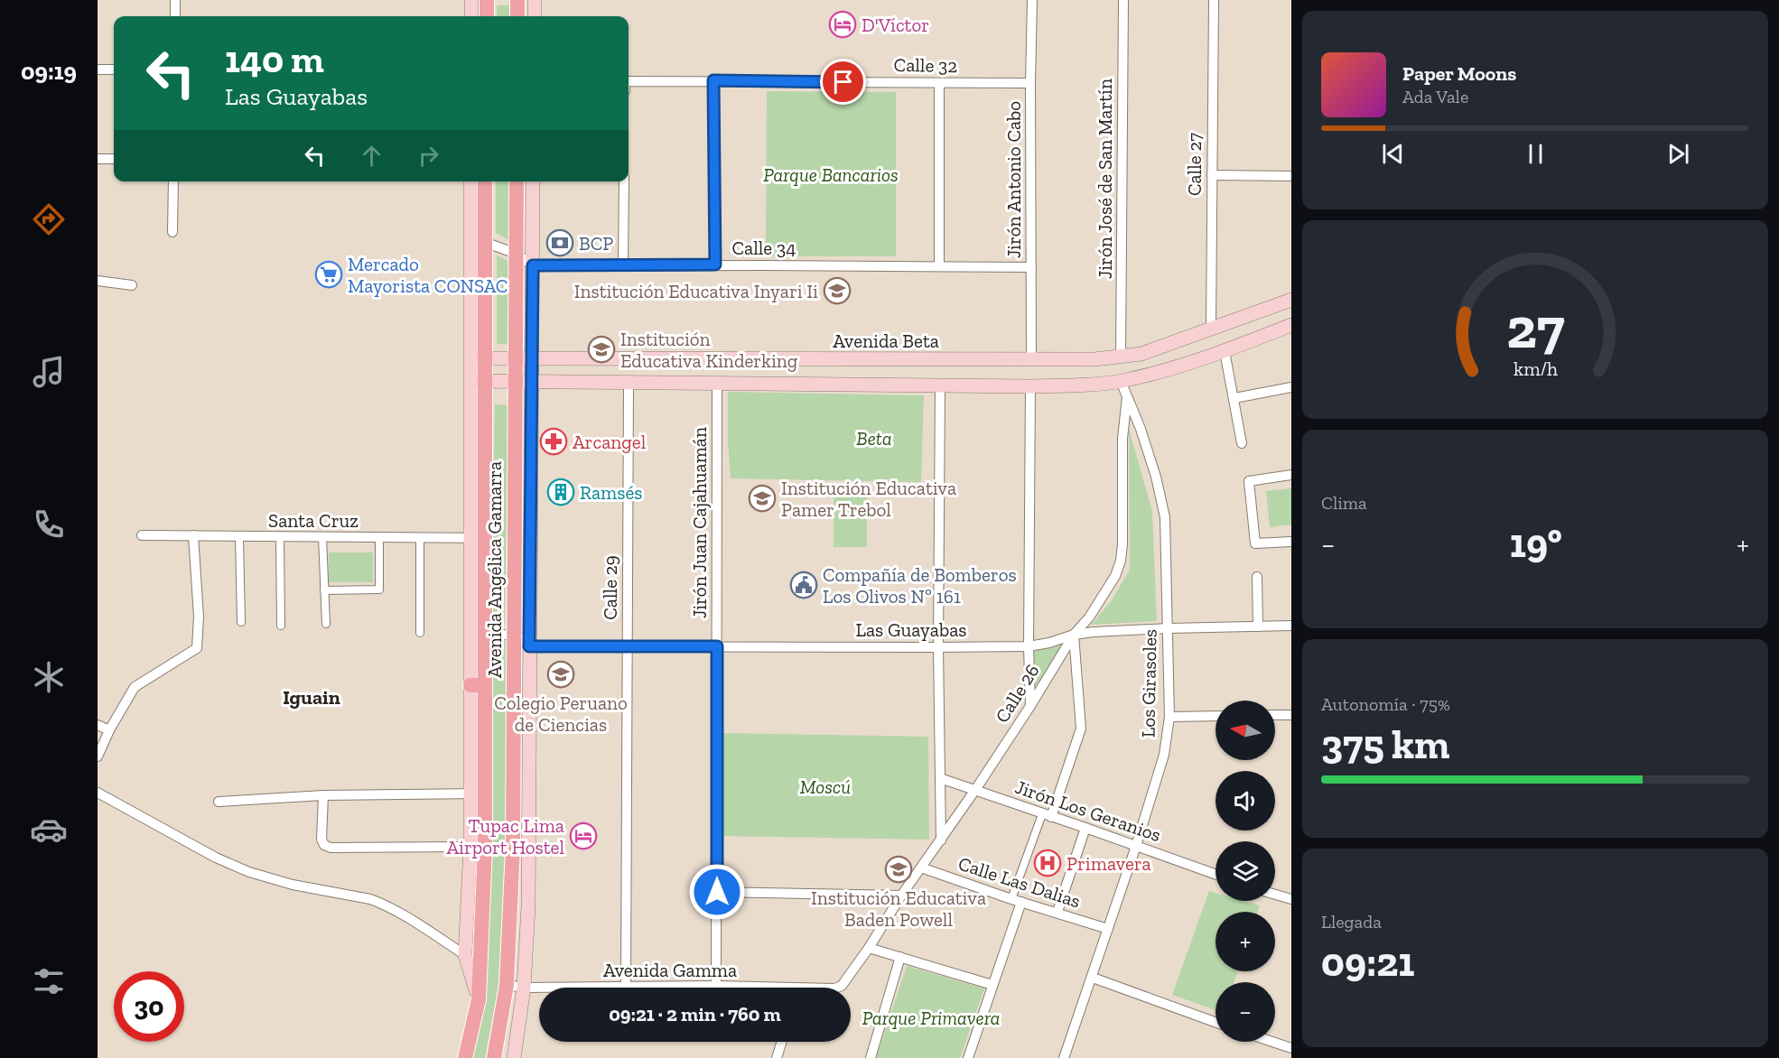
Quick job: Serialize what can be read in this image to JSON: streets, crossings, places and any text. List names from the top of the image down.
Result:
{
  "streets": {
    "main road": ["Avenida Beta", "Avenida Angélica Gamarra"],
    "street": [
      "Calle 32",
      "Calle 27",
      "Jirón José de San Martín",
      "Jirón Antonio Cabo",
      "Calle 34",
      "Santa Cruz",
      "Jirón Juan Cajahuamán",
      "Calle 29",
      "Las Guayabas",
      "Los Girasoles",
      "Calle 26",
      "Jirón Los Geranios",
      "Calle Las Dalias",
      "Avenida Gamma"
    ]
  },
  "crossings": [
    ["Calle 32", "Jirón Antonio Cabo"],
    ["Calle 27", "Avenida Beta"],
    ["Jirón José de San Martín", "Avenida Beta"],
    ["Jirón Antonio Cabo", "Calle 34"],
    ["Jirón Antonio Cabo", "Avenida Beta"],
    ["Calle 34", "Avenida Angélica Gamarra"],
    ["Avenida Beta", "Avenida Angélica Gamarra"],
    ["Santa Cruz", "Avenida Angélica Gamarra"],
    ["Jirón Juan Cajahuamán", "Las Guayabas"],
    ["Jirón Juan Cajahuamán", "Avenida Gamma"],
    ["Avenida Angélica Gamarra", "Las Guayabas"],
    ["Avenida Angélica Gamarra", "Avenida Gamma"],
    ["Calle 29", "Las Guayabas"],
    ["Calle 29", "Avenida Gamma"],
    ["Las Guayabas", "Los Girasoles"],
    ["Las Guayabas", "Calle 26"],
    ["Los Girasoles", "Calle 26"],
    ["Los Girasoles", "Jirón Los Geranios"],
    ["Los Girasoles", "Calle Las Dalias"],
    ["Calle 26", "Jirón Los Geranios"],
    ["Calle 26", "Calle Las Dalias"]
  ],
  "districts": ["Iguain"],
  "parks": [
    "Parque Bancarios",
    "Beta",
    "Moscú",
    "Parque Primavera"
  ],
  "places": {
    "hotel": ["D'Víctor", "Tupac Lima Airport Hostel"],
    "bank": ["BCP"],
    "supermarket": ["Mercado Mayorista CONSAC"],
    "school or university": [
      "Institución Educativa Inyari Ii",
      "Institución Educativa Kinderking",
      "Institución Educativa Pamer Trebol",
      "Colegio Peruano de Ciencias",
      "Institución Educativa Baden Powell"
    ],
    "pharmacy": ["Arcangel"],
    "building": ["Ramsés"],
    "public building": ["Compañía de Bomberos Los Olivos Nº 161"],
    "hospital": ["Primavera"]
  },
  "north": "left",
  "page": {
    "tabs": "09:19",
    "turn": ["140 m", "Las Guayabas"],
    "song": ["Paper Moons", "Ada Vale"],
    "tile": [
      "Clima",
      ["Autonomía · 75%", "375 km"],
      ["Llegada", "09:21"]
    ],
    "heat": ["−", "19°", "+"],
    "map_buttons": ["+", "−"],
    "limit": "30",
    "trip": "09:21 · 2 min · 760 m",
    "gauge": ["27", "km/h"]
  }
}
